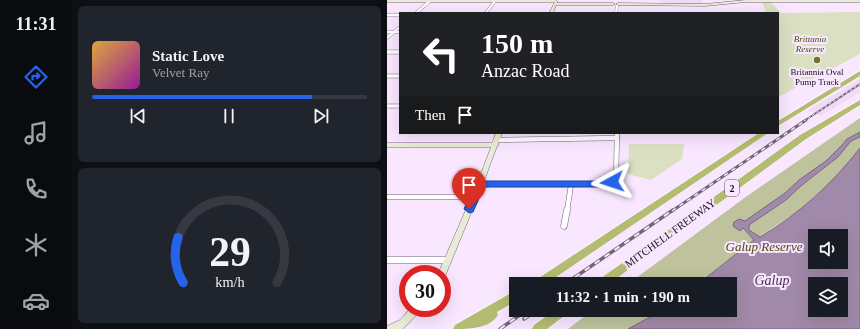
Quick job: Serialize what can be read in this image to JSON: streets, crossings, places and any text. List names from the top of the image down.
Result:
{
  "streets": {
    "highway": ["2", "MITCHELL FREEWAY"]
  },
  "water": ["Galup"],
  "parks": ["Brittania Reserve", "Galup Reserve"],
  "places": ["Britannia Oval Pump Track"],
  "page": {
    "tabs": "11:31",
    "turn": ["150 m", "Anzac Road"],
    "song": ["Static Love", "Velvet Ray"],
    "then": "Then",
    "limit": "30",
    "trip": "11:32 · 1 min · 190 m",
    "gauge": ["29", "km/h"]
  }
}
